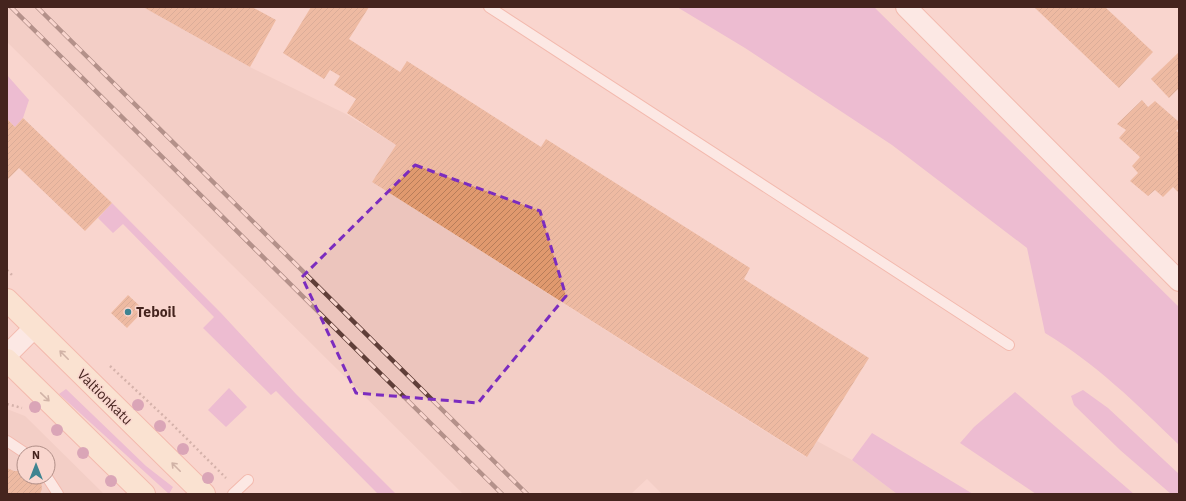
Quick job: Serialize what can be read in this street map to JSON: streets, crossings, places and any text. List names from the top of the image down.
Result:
{
  "streets": {
    "main road": ["Valtionkatu"]
  },
  "places": ["Teboil"],
  "north": "top"
}
